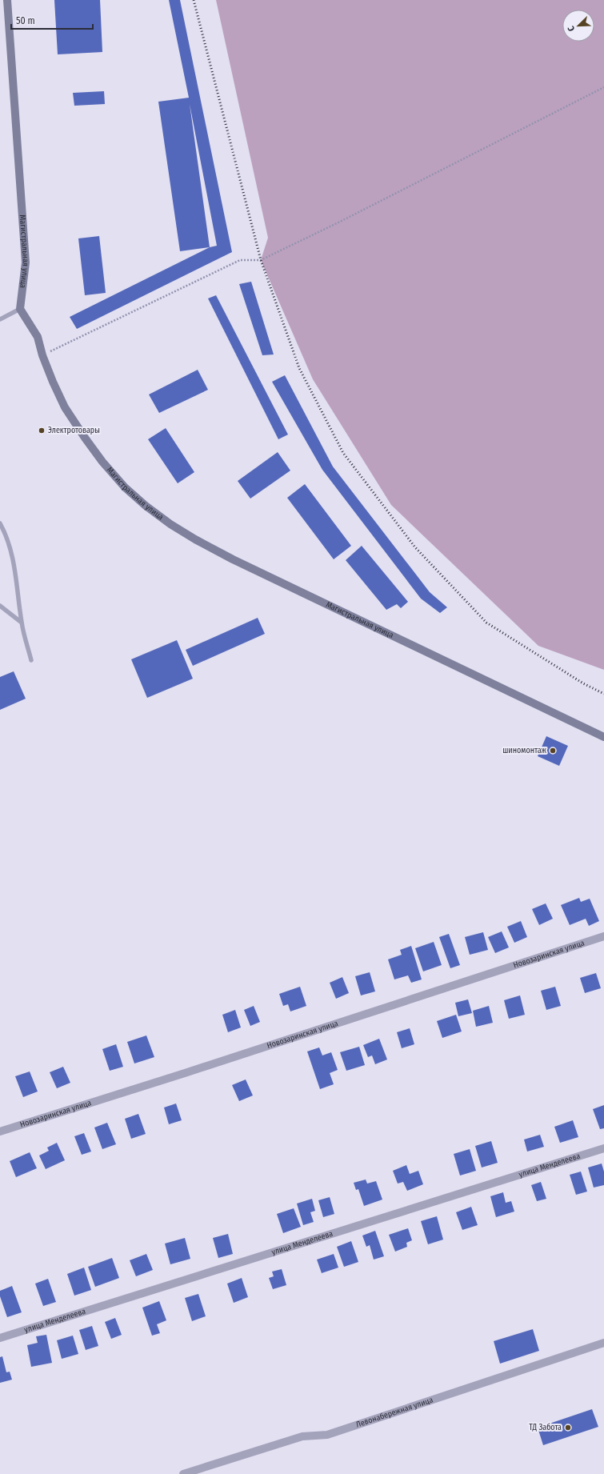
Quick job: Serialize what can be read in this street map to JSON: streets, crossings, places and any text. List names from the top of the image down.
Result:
{
  "streets": {
    "main road": ["Магистральная улица"],
    "street": ["Новозаринская улица", "улица Менделеева", "Левонабережная улица"]
  },
  "places": ["Электротовары", "шиномонтаж", "ТД Забота"],
  "scale_bar": "50 m",
  "north": "bottom left"
}
